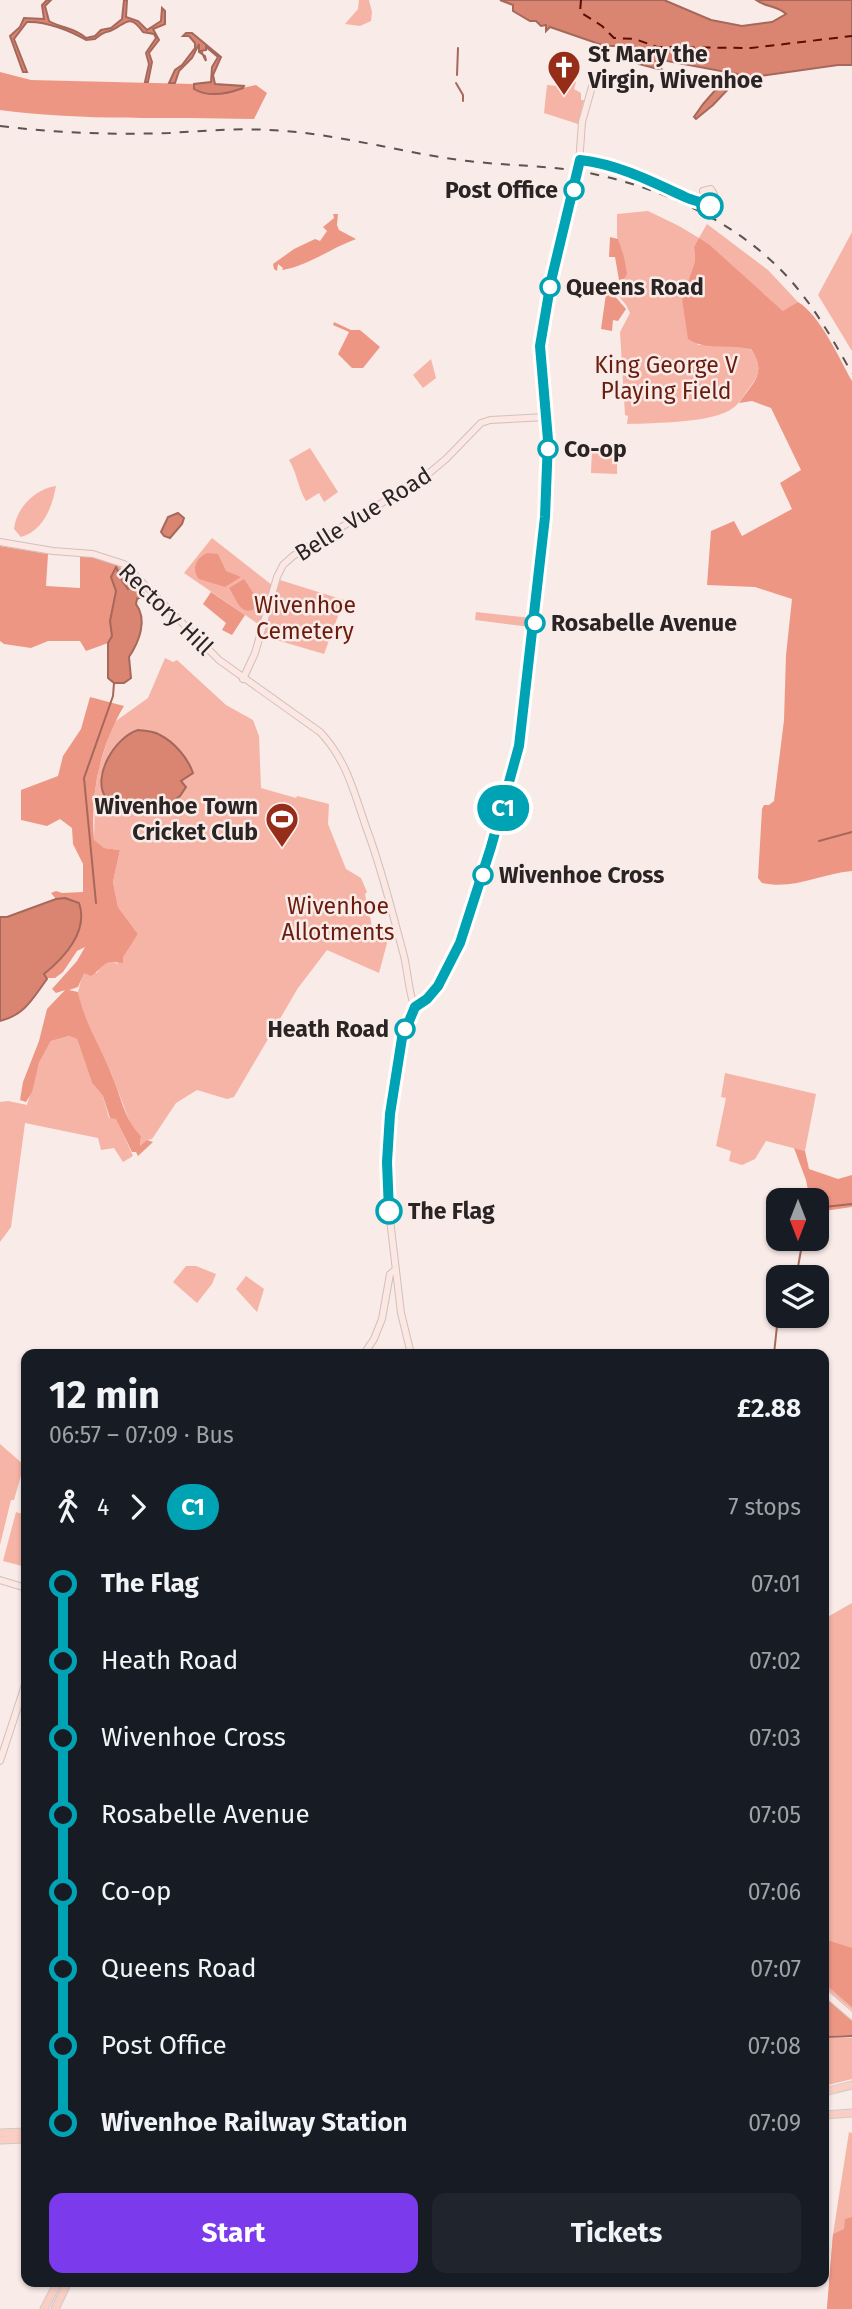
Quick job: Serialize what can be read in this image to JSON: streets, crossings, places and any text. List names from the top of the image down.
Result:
{
  "streets": {
    "main road": ["Belle Vue Road", "Rectory Hill"]
  },
  "crossings": [
    ["Belle Vue Road", "Rectory Hill"]
  ],
  "parks": ["King George V Playing Field", "Wivenhoe Cemetery", "Wivenhoe Allotments"],
  "places": {
    "church": ["St Mary the Virgin, Wivenhoe"],
    "other": [
      "Post Office",
      "Queens Road",
      "Co-op",
      "Rosabelle Avenue",
      "Wivenhoe Cross",
      "Heath Road",
      "The Flag"
    ],
    "sports": ["Wivenhoe Town Cricket Club"]
  },
  "lines": ["bus line C1"],
  "north": "bottom",
  "page": {
    "on_map": "C1",
    "heading": ["12 min", "06:57 – 07:09 · Bus", "£2.88"],
    "legs": ["4", "C1", "7 stops"],
    "list": [
      {
        "name": "The Flag",
        "value": "07:01"
      },
      {
        "name": "Heath Road",
        "value": "07:02"
      },
      {
        "name": "Wivenhoe Cross",
        "value": "07:03"
      },
      {
        "name": "Rosabelle Avenue",
        "value": "07:05"
      },
      {
        "name": "Co-op",
        "value": "07:06"
      },
      {
        "name": "Queens Road",
        "value": "07:07"
      },
      {
        "name": "Post Office",
        "value": "07:08"
      },
      {
        "name": "Wivenhoe Railway Station",
        "value": "07:09"
      }
    ],
    "buttons": ["Start", "Tickets"]
  }
}
